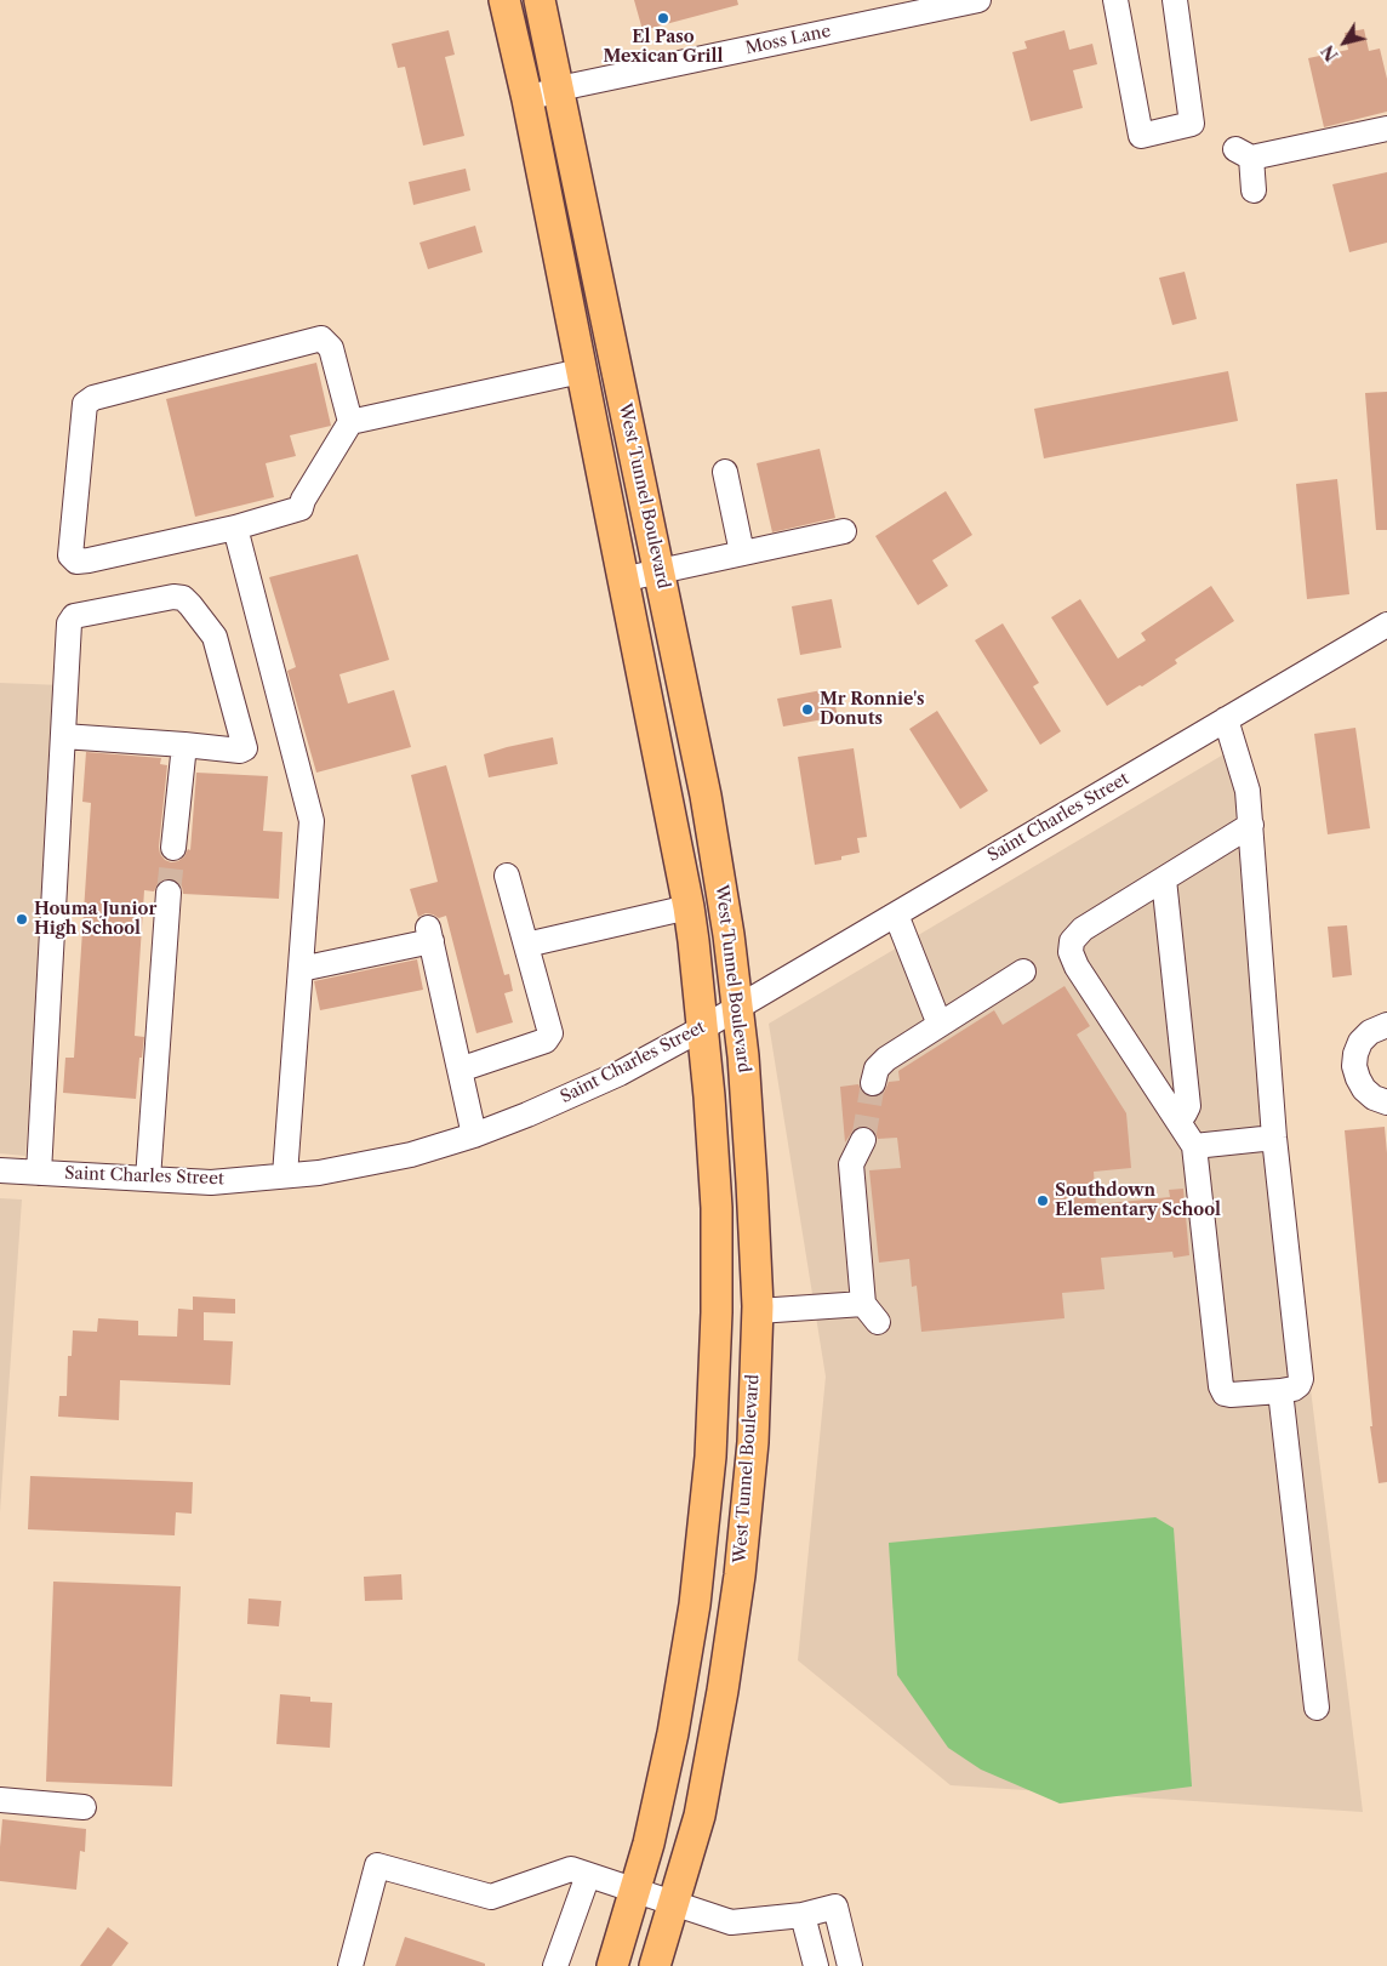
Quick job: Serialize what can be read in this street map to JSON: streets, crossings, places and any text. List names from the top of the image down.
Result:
{
  "streets": {
    "main road": ["West Tunnel Boulevard"],
    "street": ["Moss Lane", "Saint Charles Street"]
  },
  "crossings": [
    ["Moss Lane", "West Tunnel Boulevard"],
    ["West Tunnel Boulevard", "Saint Charles Street"]
  ],
  "places": [
    "El Paso Mexican Grill",
    "Mr Ronnie's Donuts",
    "Houma Junior High School",
    "Southdown Elementary School"
  ],
  "north": "bottom left"
}
